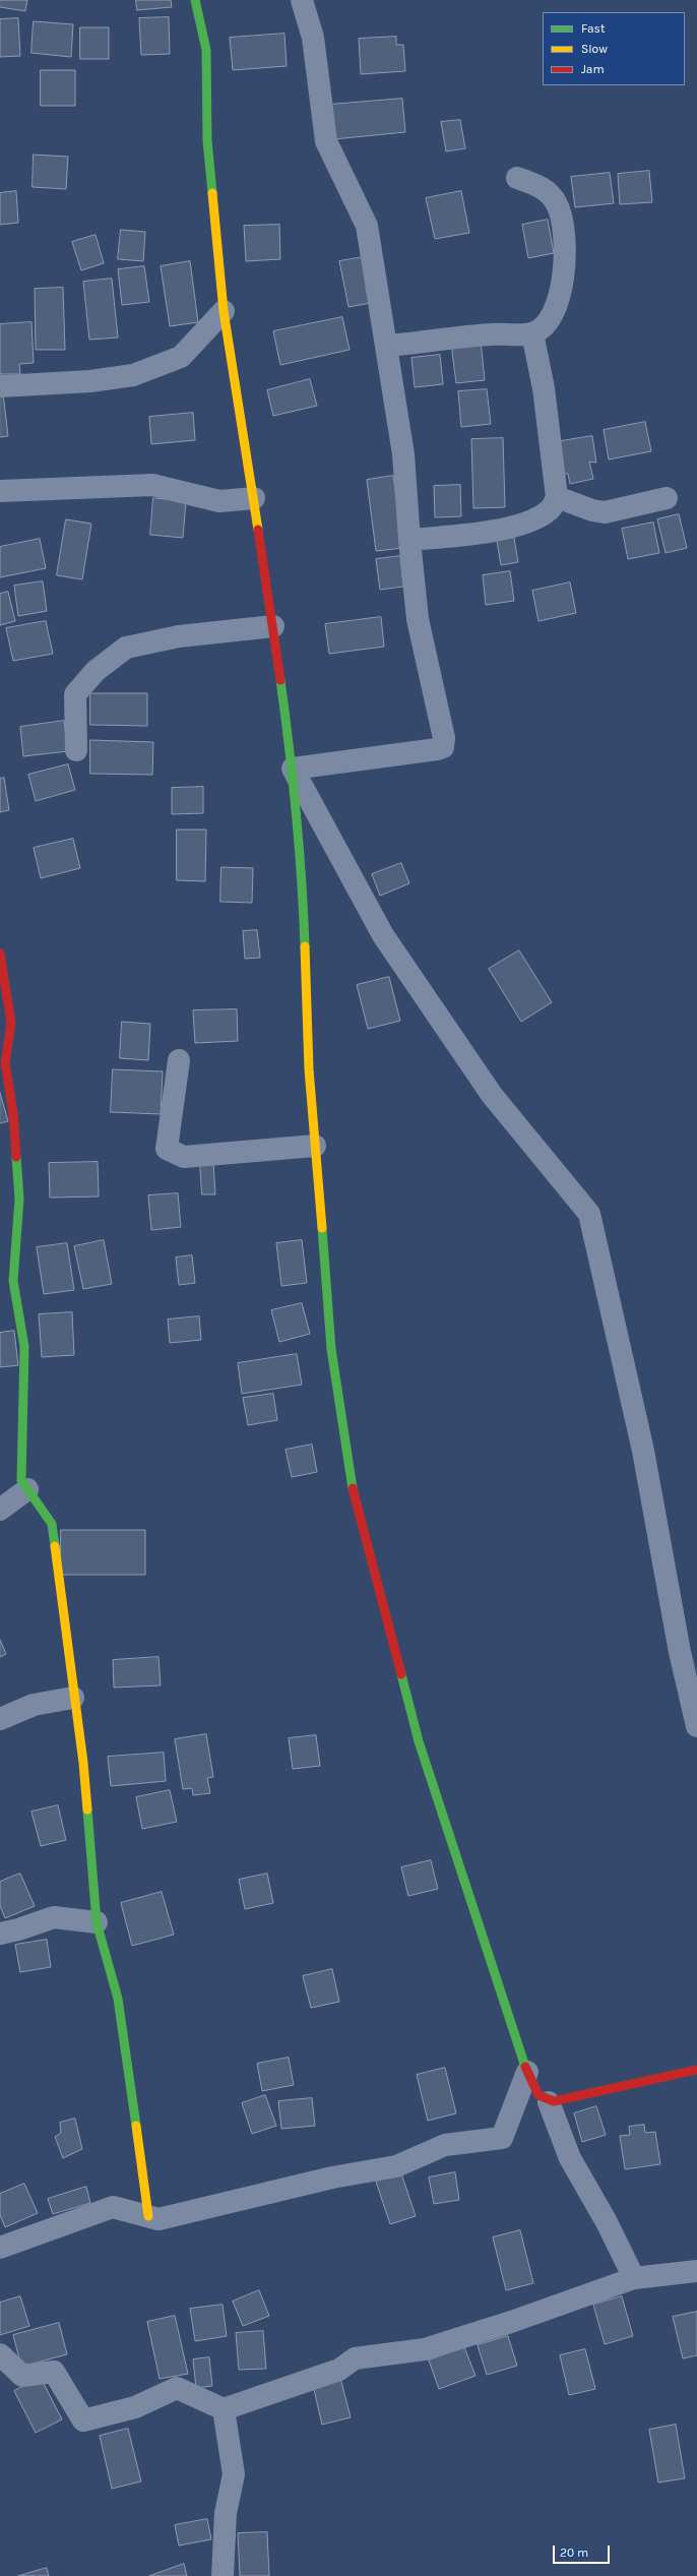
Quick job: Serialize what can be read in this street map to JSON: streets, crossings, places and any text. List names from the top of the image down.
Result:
{
  "legend": ["Fast", "Slow", "Jam"],
  "scale_bar": "20 m"
}
